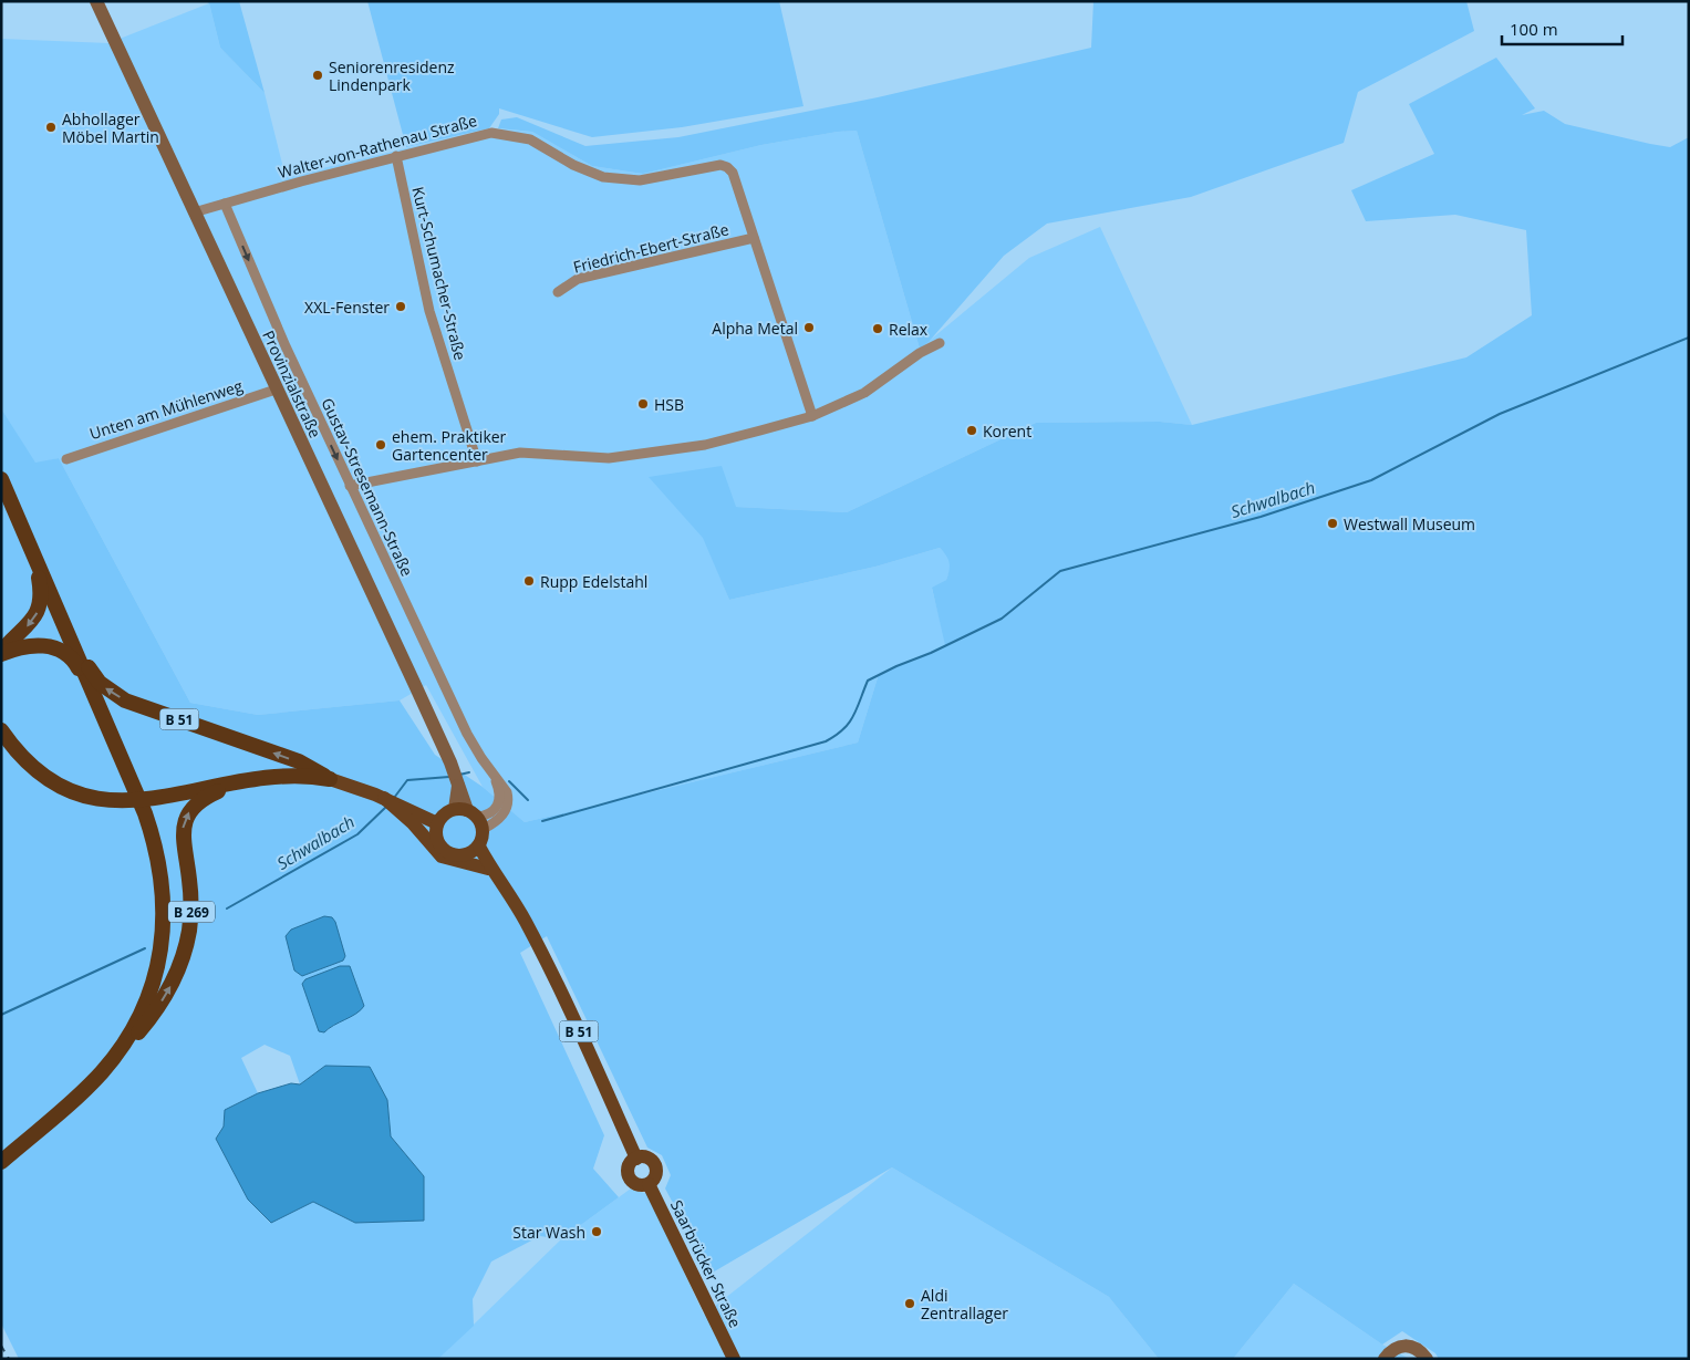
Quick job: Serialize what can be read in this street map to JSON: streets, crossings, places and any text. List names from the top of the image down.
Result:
{
  "streets": {
    "highway": ["B 51", "B 269"],
    "main road": ["Provinzialstraße", "Saarbrücker Straße"],
    "street": [
      "Walter-von-Rathenau Straße",
      "Friedrich-Ebert-Straße",
      "Kurt-Schumacher-Straße",
      "Unten am Mühlenweg",
      "Gustav-Stresemann-Straße"
    ]
  },
  "crossings": [
    ["Walter-von-Rathenau Straße", "Friedrich-Ebert-Straße"],
    ["Walter-von-Rathenau Straße", "Kurt-Schumacher-Straße"],
    ["Walter-von-Rathenau Straße", "Provinzialstraße"],
    ["Walter-von-Rathenau Straße", "Gustav-Stresemann-Straße"],
    ["Provinzialstraße", "Unten am Mühlenweg"],
    ["Provinzialstraße", "Gustav-Stresemann-Straße"],
    ["Provinzialstraße", "B 51"],
    ["Gustav-Stresemann-Straße", "B 51"],
    ["B 51", "B 269"],
    ["B 51", "Saarbrücker Straße"]
  ],
  "one_way": ["Gustav-Stresemann-Straße"],
  "water": ["Schwalbach"],
  "places": [
    "Seniorenresidenz Lindenpark",
    "Abhollager Möbel Martin",
    "XXL-Fenster",
    "Alpha Metal",
    "Relax",
    "HSB",
    "Korent",
    "ehem. Praktiker Gartencenter",
    "Westwall Museum",
    "Rupp Edelstahl",
    "Star Wash",
    "Aldi Zentrallager"
  ],
  "scale_bar": "100 m"
}
